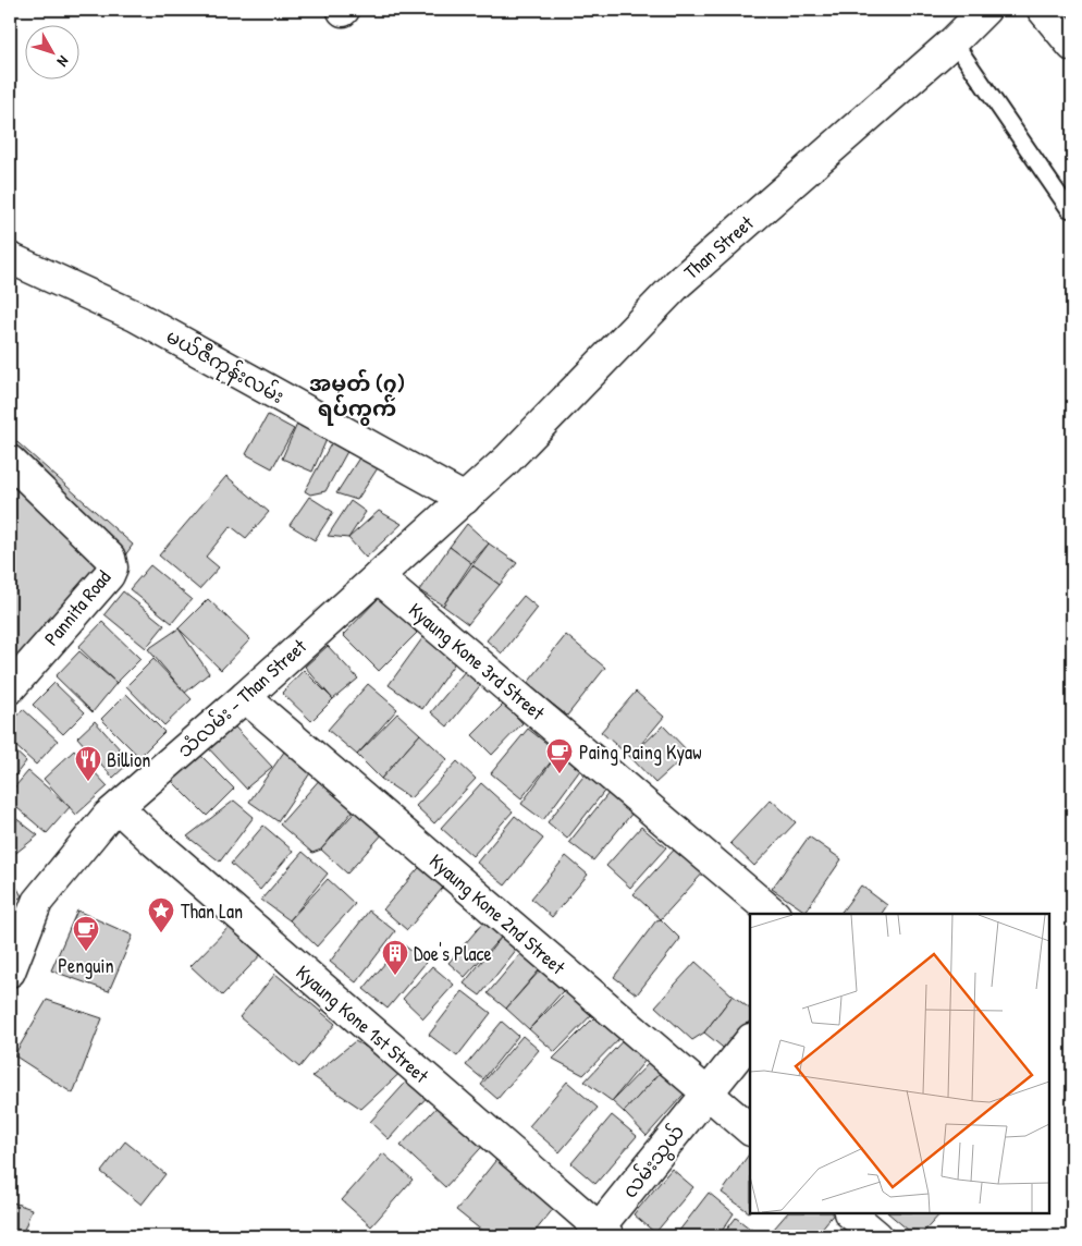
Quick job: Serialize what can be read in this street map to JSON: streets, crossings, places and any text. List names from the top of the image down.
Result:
{
  "streets": {
    "street": [
      "Than Street",
      "မယ်ဇီကုန်းလမ်း",
      "Pannita Road",
      "Kyaung Kone 3rd Street",
      "သံလမ်း - Than Street",
      "Kyaung Kone 2nd Street",
      "Kyaung Kone 1st Street",
      "လမ်းသွယ်"
    ]
  },
  "crossings": [
    ["Than Street", "မယ်ဇီကုန်းလမ်း"],
    ["Than Street", "သံလမ်း - Than Street"],
    ["မယ်ဇီကုန်းလမ်း", "သံလမ်း - Than Street"],
    ["Kyaung Kone 3rd Street", "သံလမ်း - Than Street"],
    ["သံလမ်း - Than Street", "Kyaung Kone 2nd Street"],
    ["သံလမ်း - Than Street", "Kyaung Kone 1st Street"],
    ["Kyaung Kone 2nd Street", "လမ်းသွယ်"],
    ["Kyaung Kone 1st Street", "လမ်းသွယ်"]
  ],
  "districts": ["အမှတ် (၇) ရပ်ကွက်"],
  "places": {
    "cafe": ["Paing Paing Kyaw", "Penguin"],
    "restaurant": ["Billion"],
    "place": ["Than Lan"],
    "building": ["Doe's Place"]
  },
  "north": "bottom right"
}
